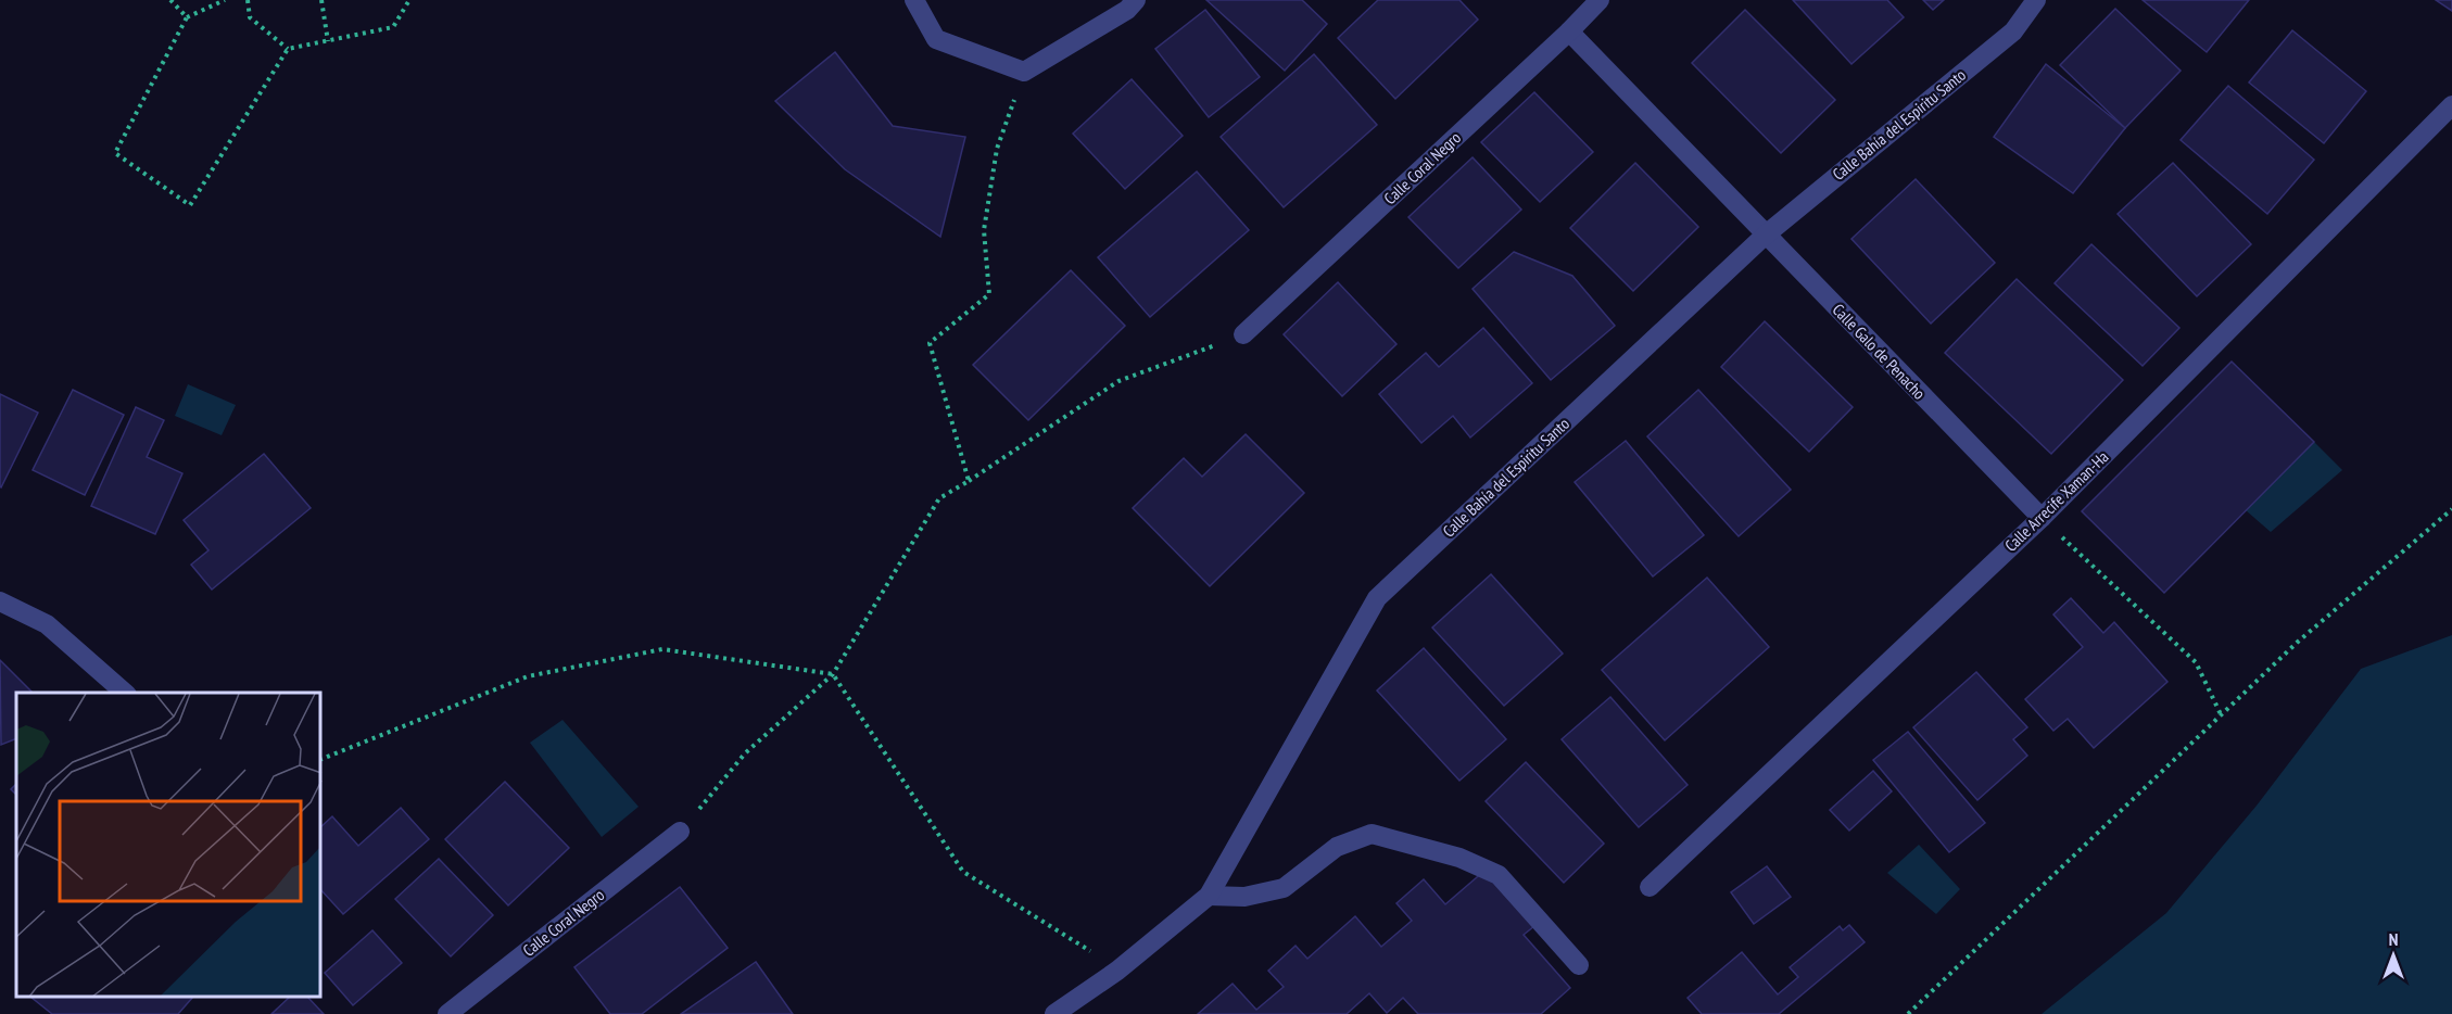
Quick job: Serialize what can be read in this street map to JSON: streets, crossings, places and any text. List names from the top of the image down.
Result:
{
  "streets": {
    "street": [
      "Calle Bahía del Espiritu Santo",
      "Calle Coral Negro",
      "Calle Galo de Penacho",
      "Calle Arrecife Xaman-Ha"
    ]
  },
  "crossings": [
    ["Calle Bahía del Espiritu Santo", "Calle Galo de Penacho"],
    ["Calle Coral Negro", "Calle Galo de Penacho"],
    ["Calle Galo de Penacho", "Calle Arrecife Xaman-Ha"]
  ],
  "north": "top"
}
